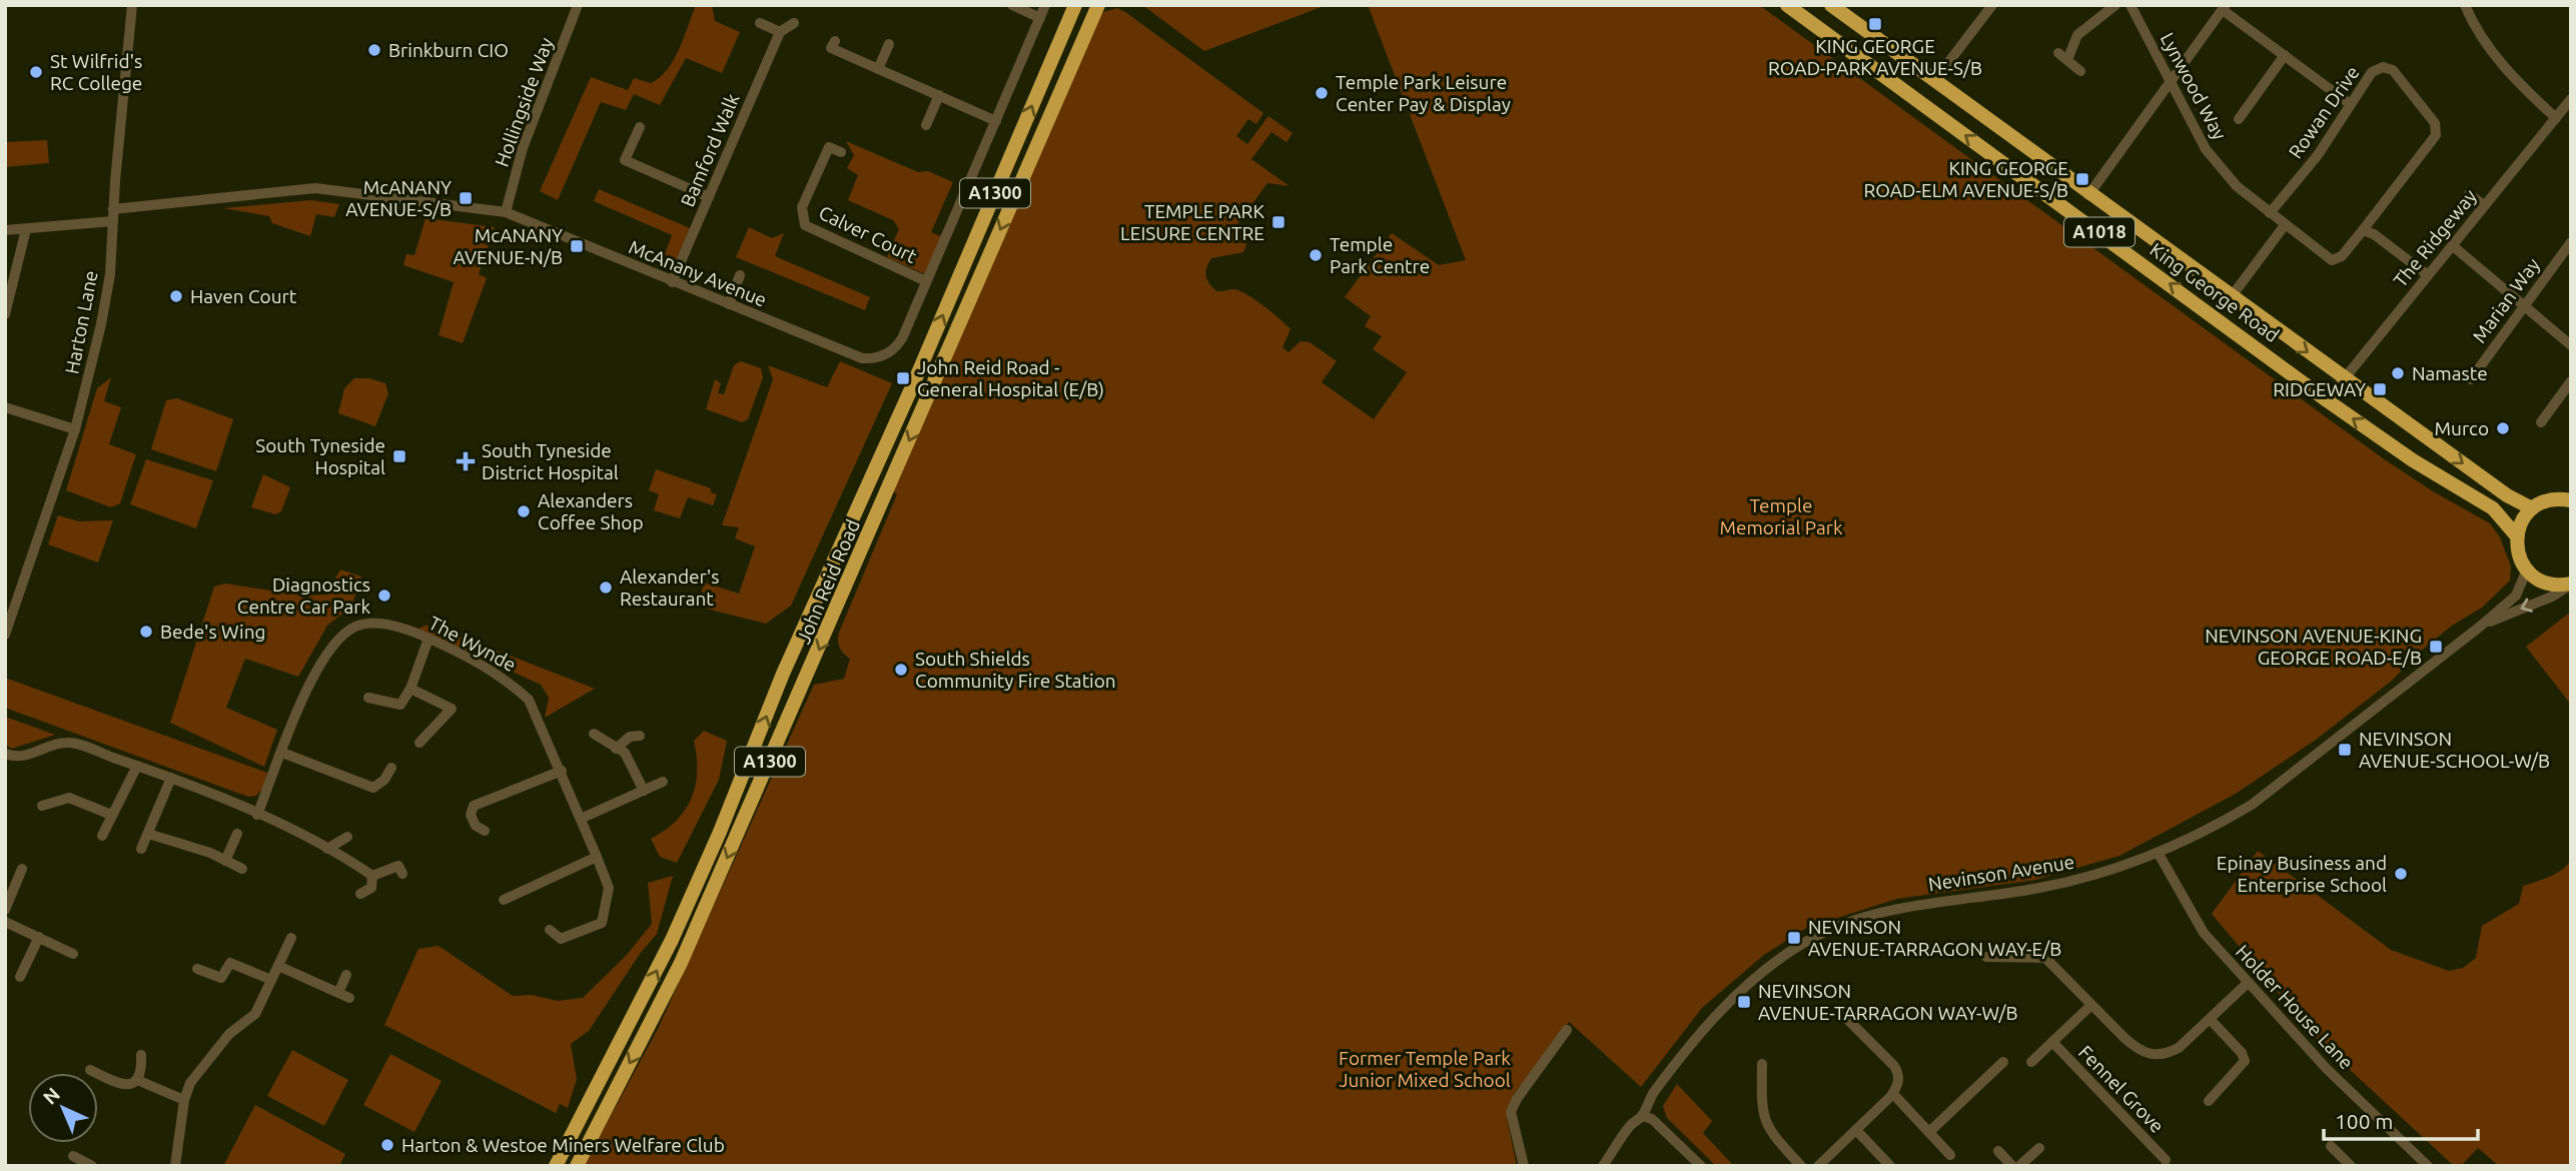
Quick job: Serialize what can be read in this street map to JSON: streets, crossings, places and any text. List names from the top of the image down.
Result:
{
  "streets": {
    "highway": [
      "A1300",
      "A1018",
      "King George Road",
      "John Reid Road"
    ],
    "street": [
      "Lynwood Way",
      "Hollingside Way",
      "Rowan Drive",
      "Bamford Walk",
      "Calver Court",
      "The Ridgeway",
      "McAnany Avenue",
      "Marian Way",
      "Harton Lane",
      "The Wynde",
      "Nevinson Avenue",
      "Holder House Lane",
      "Fennel Grove"
    ]
  },
  "crossings": [
    ["Lynwood Way", "Rowan Drive"],
    ["Hollingside Way", "McAnany Avenue"],
    ["Bamford Walk", "McAnany Avenue"],
    ["A1018", "King George Road"],
    ["A1018", "Nevinson Avenue"],
    ["Calver Court", "McAnany Avenue"],
    ["The Ridgeway", "King George Road"],
    ["McAnany Avenue", "Harton Lane"],
    ["Nevinson Avenue", "Holder House Lane"],
    ["Holder House Lane", "Fennel Grove"]
  ],
  "parks": ["Temple Memorial Park", "Former Temple Park Junior Mixed School"],
  "places": {
    "transit": [
      "KING GEORGE ROAD-PARK AVENUE-S/B",
      "KING GEORGE ROAD-ELM AVENUE-S/B",
      "McANANY AVENUE-S/B",
      "TEMPLE PARK LEISURE CENTRE",
      "McANANY AVENUE-N/B",
      "John Reid Road - General Hospital (E/B)",
      "RIDGEWAY",
      "South Tyneside Hospital",
      "NEVINSON AVENUE-KING GEORGE ROAD-E/B",
      "NEVINSON AVENUE-SCHOOL-W/B",
      "NEVINSON AVENUE-TARRAGON WAY-E/B",
      "NEVINSON AVENUE-TARRAGON WAY-W/B"
    ],
    "other": [
      "Brinkburn CIO",
      "St Wilfrid's RC College",
      "Temple Park Leisure Center Pay & Display",
      "Temple Park Centre",
      "Haven Court",
      "Namaste",
      "Murco",
      "Alexanders Coffee Shop",
      "Alexander's Restaurant",
      "Diagnostics Centre Car Park",
      "Bede's Wing",
      "South Shields Community Fire Station",
      "Epinay Business and Enterprise School",
      "Harton & Westoe Miners Welfare Club"
    ],
    "health": ["South Tyneside District Hospital"]
  },
  "scale_bar": "100 m",
  "north": "top left"
}
